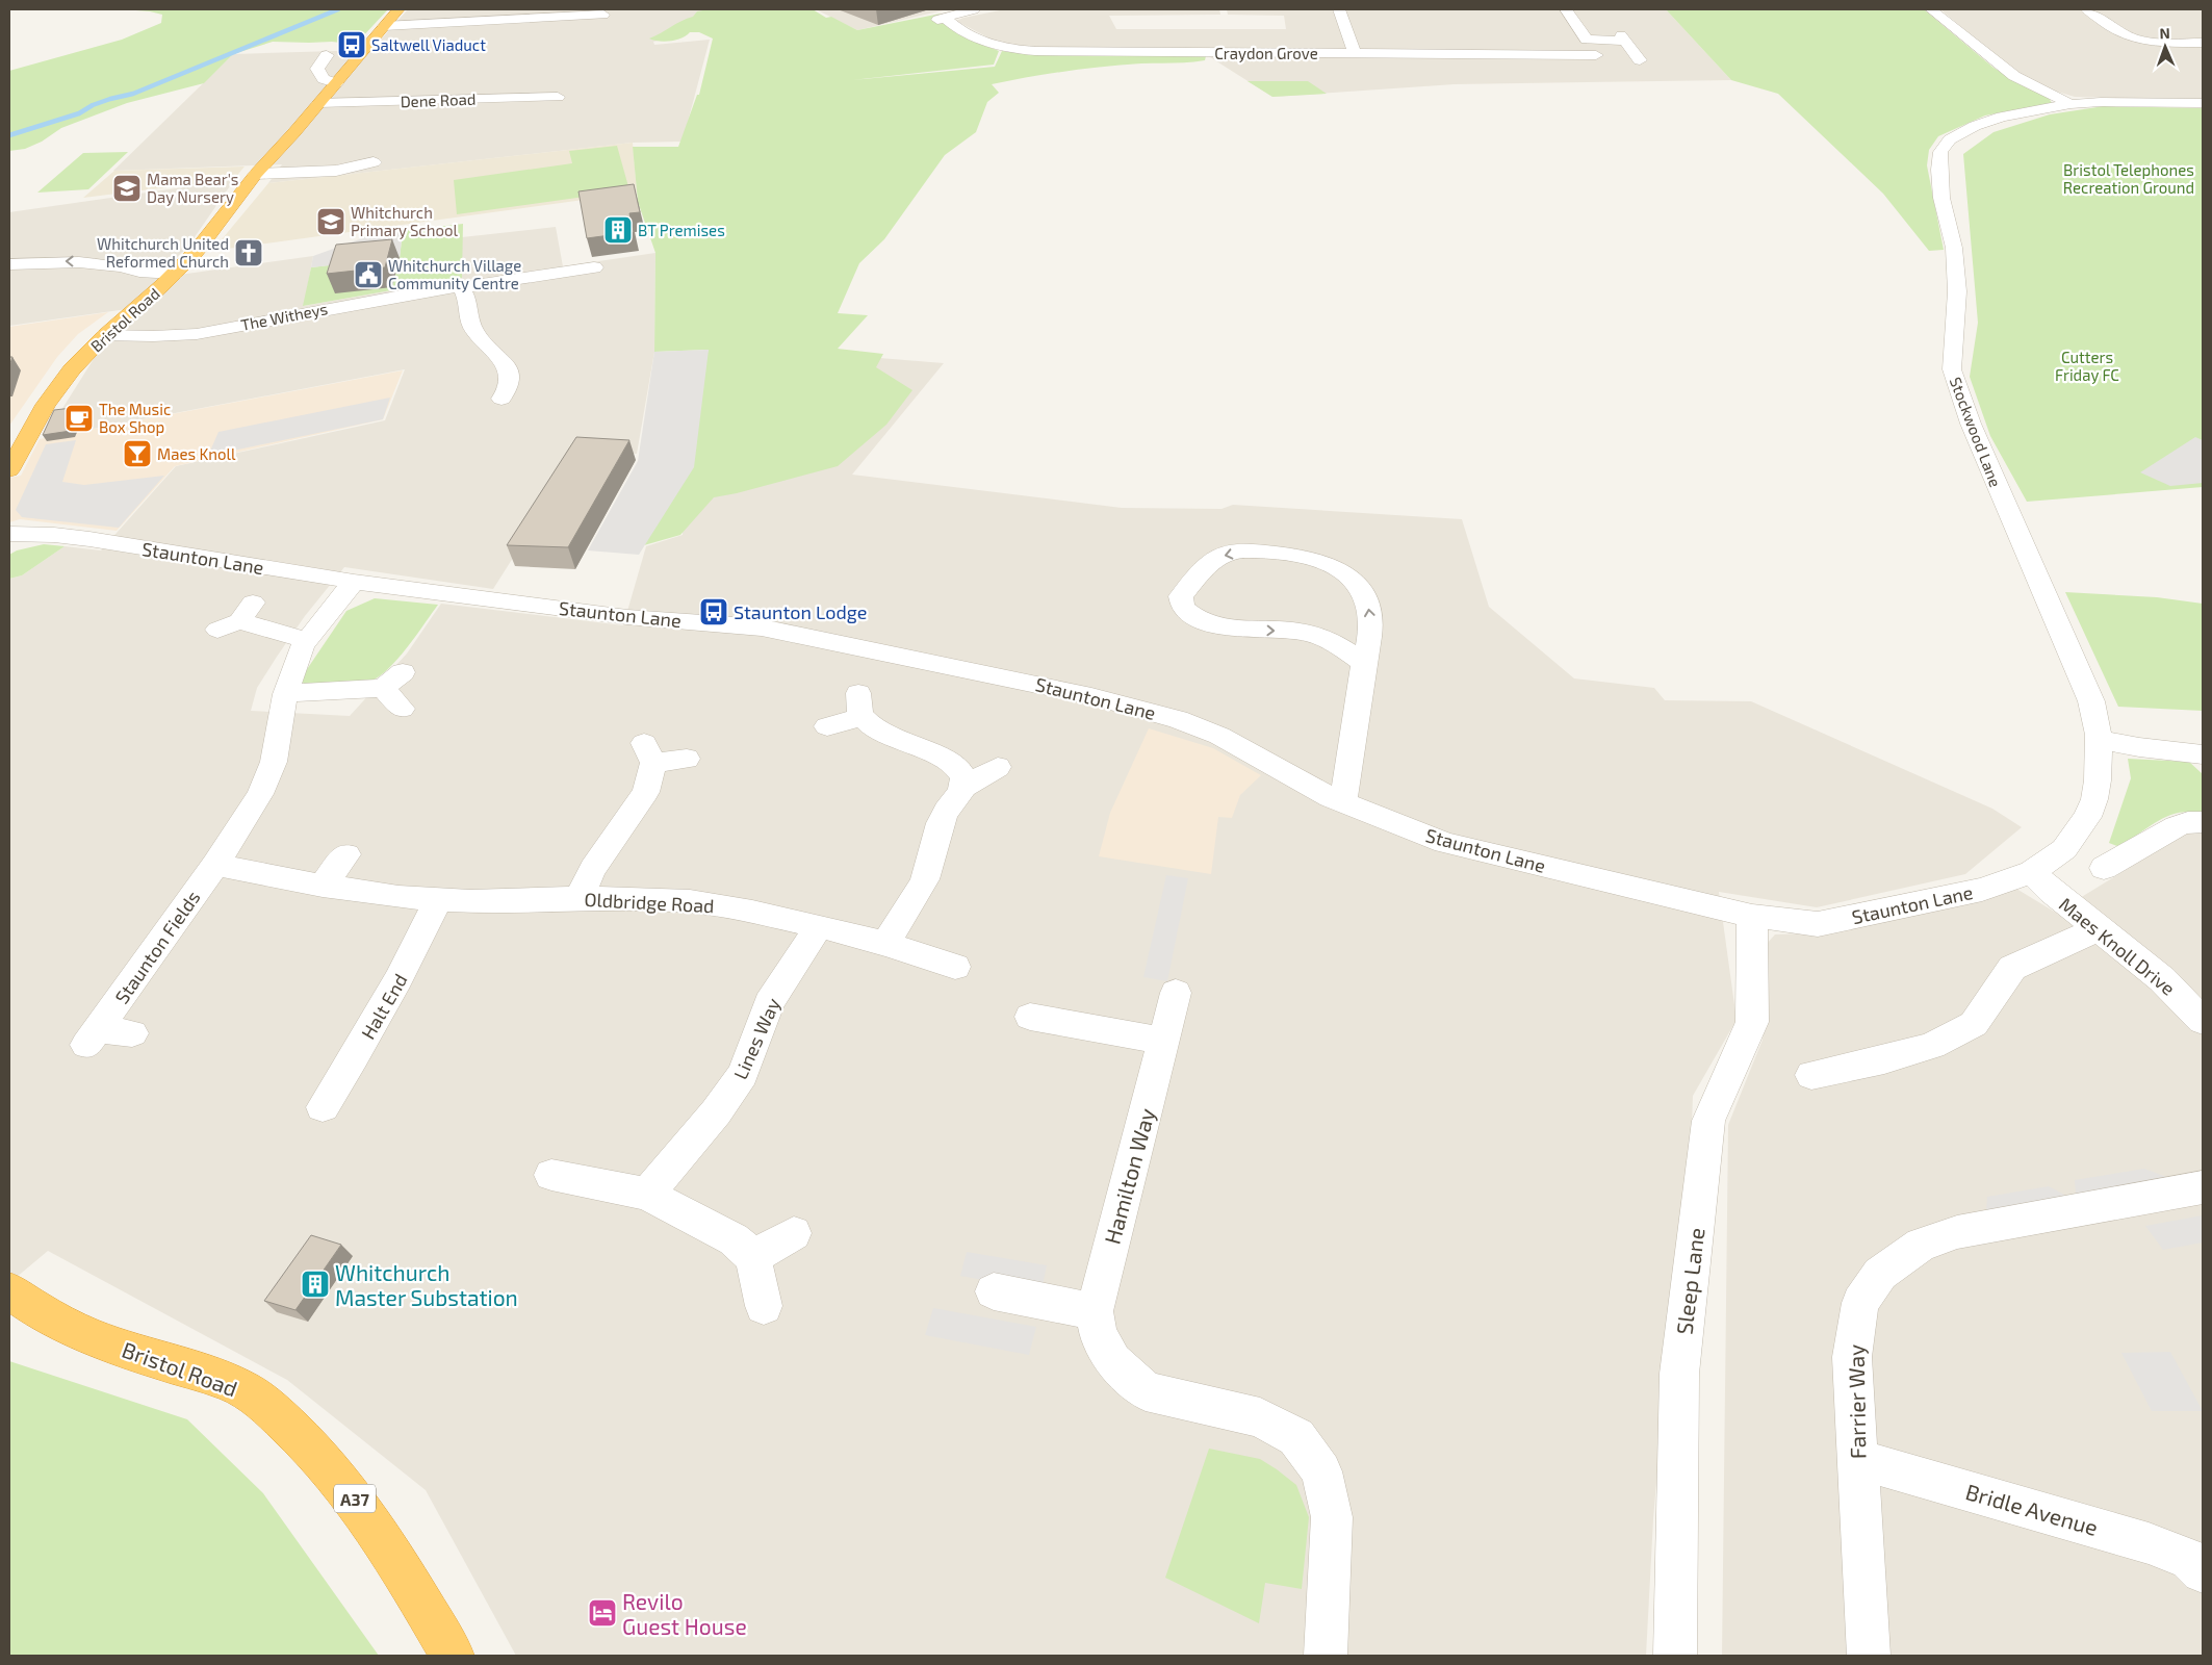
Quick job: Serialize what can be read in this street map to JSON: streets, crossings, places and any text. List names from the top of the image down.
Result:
{
  "streets": {
    "highway": ["Bristol Road", "A37"],
    "street": [
      "Craydon Grove",
      "Dene Road",
      "The Witheys",
      "Stockwood Lane",
      "Staunton Lane",
      "Oldbridge Road",
      "Maes Knoll Drive",
      "Staunton Fields",
      "Halt End",
      "Lines Way",
      "Hamilton Way",
      "Sleep Lane",
      "Farrier Way",
      "Bridle Avenue"
    ]
  },
  "crossings": [
    ["Dene Road", "Bristol Road"],
    ["The Witheys", "Bristol Road"],
    ["Stockwood Lane", "Staunton Lane"],
    ["Staunton Lane", "Maes Knoll Drive"],
    ["Staunton Lane", "Staunton Fields"],
    ["Staunton Lane", "Sleep Lane"],
    ["Oldbridge Road", "Halt End"],
    ["Oldbridge Road", "Lines Way"],
    ["Farrier Way", "Bridle Avenue"]
  ],
  "parks": ["Bristol Telephones Recreation Ground", "Cutters Friday FC"],
  "places": {
    "bus stop": ["Saltwell Viaduct", "Staunton Lodge"],
    "school or university": ["Mama Bear's Day Nursery", "Whitchurch Primary School"],
    "building": ["BT Premises", "Whitchurch Master Substation"],
    "church": ["Whitchurch United Reformed Church"],
    "public building": ["Whitchurch Village Community Centre"],
    "cafe": ["The Music Box Shop"],
    "bar": ["Maes Knoll"],
    "hotel": ["Revilo Guest House"]
  },
  "north": "top"
}
